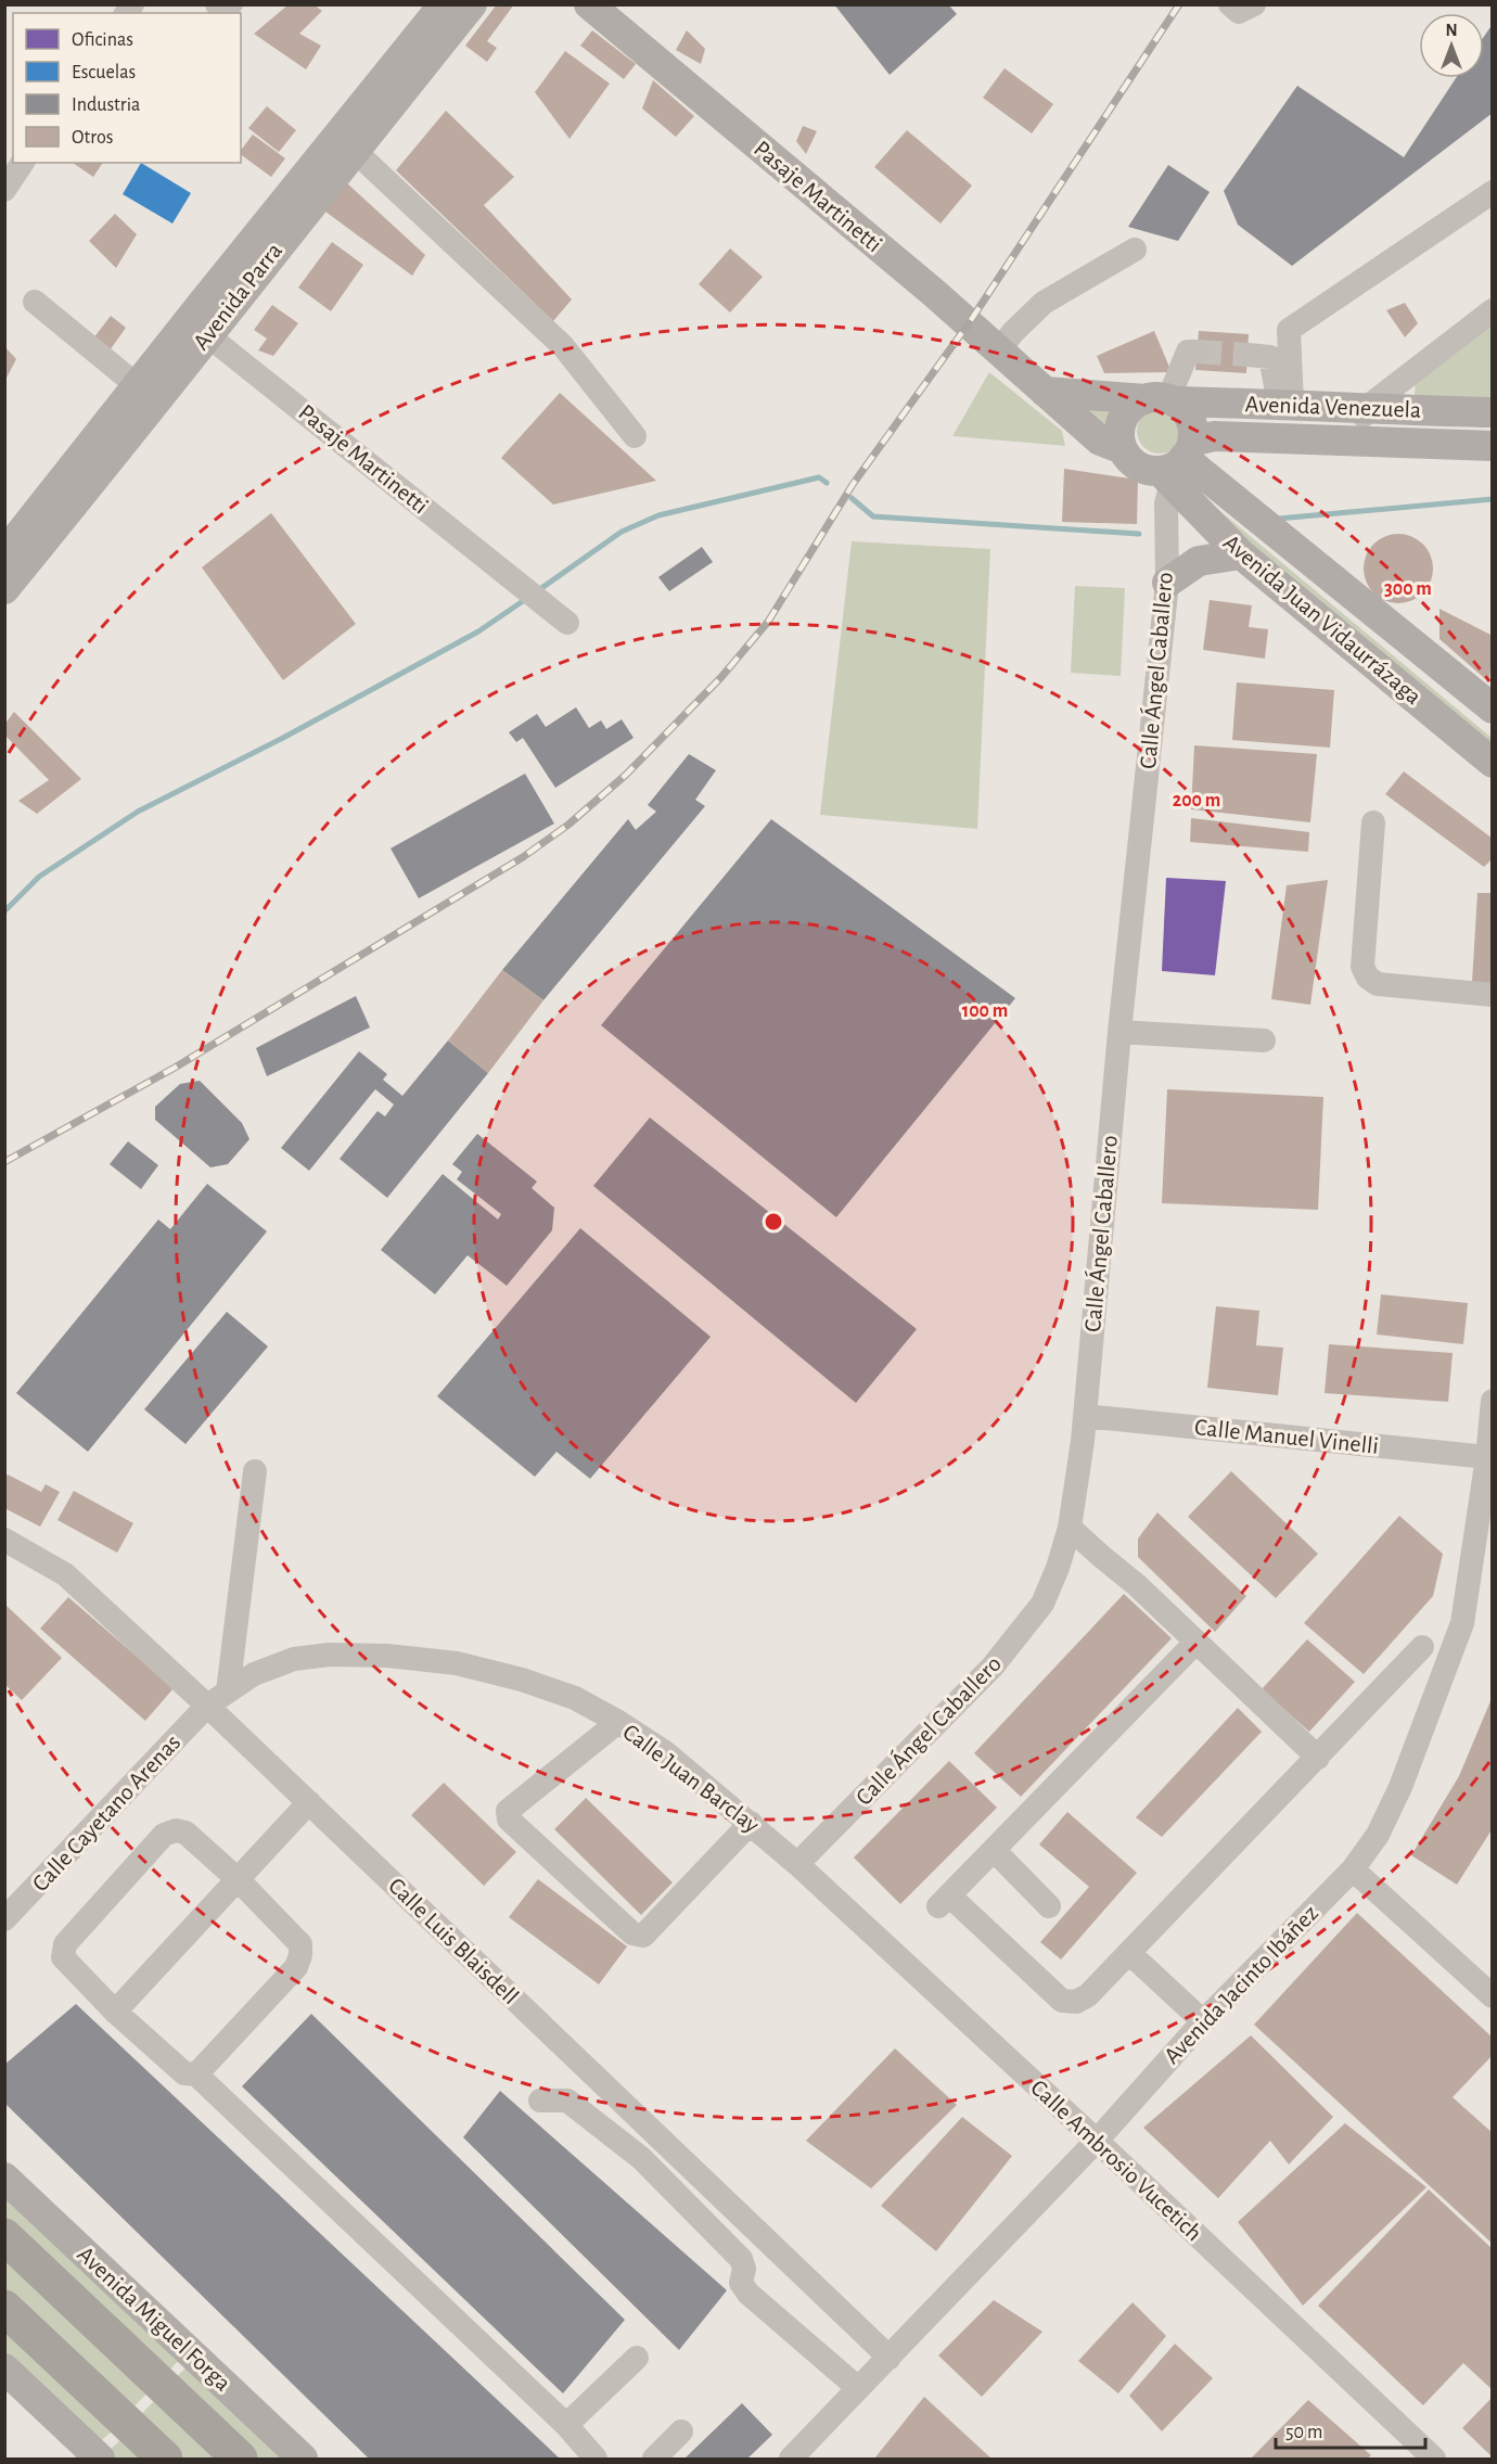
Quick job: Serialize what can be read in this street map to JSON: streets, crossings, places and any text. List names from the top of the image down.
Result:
{
  "streets": {
    "highway": ["Avenida Miguel Forga"],
    "main road": [
      "Pasaje Martinetti",
      "Avenida Parra",
      "Avenida Venezuela",
      "Avenida Juan Vidaurrázaga"
    ],
    "street": [
      "Calle Ángel Caballero",
      "Calle Manuel Vinelli",
      "Calle Juan Barclay",
      "Calle Cayetano Arenas",
      "Calle Luis Blaisdell",
      "Avenida Jacinto Ibáñez",
      "Calle Ambrosio Vucetich"
    ]
  },
  "crossings": [
    ["Pasaje Martinetti", "Avenida Parra"],
    ["Pasaje Martinetti", "Avenida Venezuela"],
    ["Pasaje Martinetti", "Avenida Juan Vidaurrázaga"],
    ["Pasaje Martinetti", "Calle Ángel Caballero"],
    ["Avenida Venezuela", "Avenida Juan Vidaurrázaga"],
    ["Avenida Venezuela", "Calle Ángel Caballero"],
    ["Avenida Juan Vidaurrázaga", "Calle Ángel Caballero"],
    ["Calle Ángel Caballero", "Calle Manuel Vinelli"],
    ["Calle Ángel Caballero", "Calle Juan Barclay"],
    ["Calle Ángel Caballero", "Calle Ambrosio Vucetich"],
    ["Calle Manuel Vinelli", "Avenida Jacinto Ibáñez"],
    ["Calle Juan Barclay", "Calle Cayetano Arenas"],
    ["Calle Juan Barclay", "Calle Luis Blaisdell"],
    ["Calle Juan Barclay", "Calle Ambrosio Vucetich"],
    ["Calle Cayetano Arenas", "Calle Luis Blaisdell"],
    ["Calle Luis Blaisdell", "Avenida Jacinto Ibáñez"],
    ["Avenida Jacinto Ibáñez", "Calle Ambrosio Vucetich"]
  ],
  "legend": [
    "Oficinas",
    "Escuelas",
    "Industria",
    "Otros"
  ],
  "scale_bar": "50 m",
  "north": "top",
  "rings": ["300 m", "200 m", "100 m"]
}
